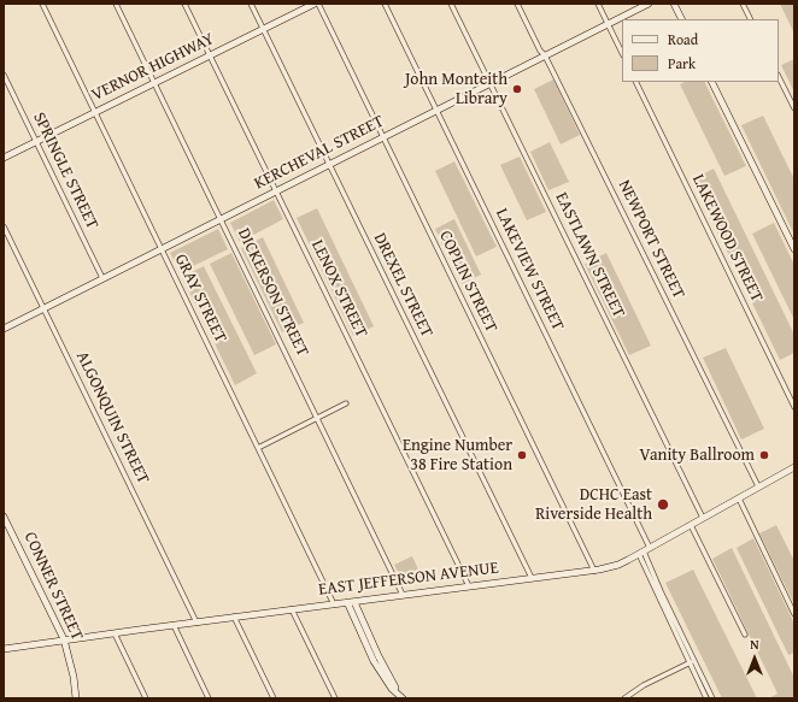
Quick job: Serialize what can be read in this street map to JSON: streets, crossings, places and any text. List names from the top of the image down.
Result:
{
  "streets": {
    "street": [
      "VERNOR HIGHWAY",
      "KERCHEVAL STREET",
      "SPRINGLE STREET",
      "LAKEWOOD STREET",
      "NEWPORT STREET",
      "EASTLAWN STREET",
      "LAKEVIEW STREET",
      "COPLIN STREET",
      "DREXEL STREET",
      "LENOX STREET",
      "DICKERSON STREET",
      "GRAY STREET",
      "ALGONQUIN STREET",
      "EAST JEFFERSON AVENUE",
      "CONNER STREET"
    ]
  },
  "crossings": [
    ["VERNOR HIGHWAY", "SPRINGLE STREET"],
    ["VERNOR HIGHWAY", "COPLIN STREET"],
    ["VERNOR HIGHWAY", "DREXEL STREET"],
    ["VERNOR HIGHWAY", "LENOX STREET"],
    ["VERNOR HIGHWAY", "DICKERSON STREET"],
    ["VERNOR HIGHWAY", "GRAY STREET"],
    ["KERCHEVAL STREET", "SPRINGLE STREET"],
    ["KERCHEVAL STREET", "NEWPORT STREET"],
    ["KERCHEVAL STREET", "EASTLAWN STREET"],
    ["KERCHEVAL STREET", "LAKEVIEW STREET"],
    ["KERCHEVAL STREET", "COPLIN STREET"],
    ["KERCHEVAL STREET", "DREXEL STREET"],
    ["KERCHEVAL STREET", "LENOX STREET"],
    ["KERCHEVAL STREET", "DICKERSON STREET"],
    ["KERCHEVAL STREET", "GRAY STREET"],
    ["KERCHEVAL STREET", "ALGONQUIN STREET"],
    ["NEWPORT STREET", "EAST JEFFERSON AVENUE"],
    ["EASTLAWN STREET", "EAST JEFFERSON AVENUE"],
    ["LAKEVIEW STREET", "EAST JEFFERSON AVENUE"],
    ["COPLIN STREET", "EAST JEFFERSON AVENUE"],
    ["DREXEL STREET", "EAST JEFFERSON AVENUE"],
    ["LENOX STREET", "EAST JEFFERSON AVENUE"],
    ["DICKERSON STREET", "EAST JEFFERSON AVENUE"],
    ["GRAY STREET", "EAST JEFFERSON AVENUE"],
    ["ALGONQUIN STREET", "EAST JEFFERSON AVENUE"],
    ["EAST JEFFERSON AVENUE", "CONNER STREET"]
  ],
  "places": [
    "John Monteith Library",
    "Engine Number 38 Fire Station",
    "Vanity Ballroom",
    "DCHC East Riverside Health"
  ],
  "legend": ["Road", "Park"],
  "north": "top"
}
